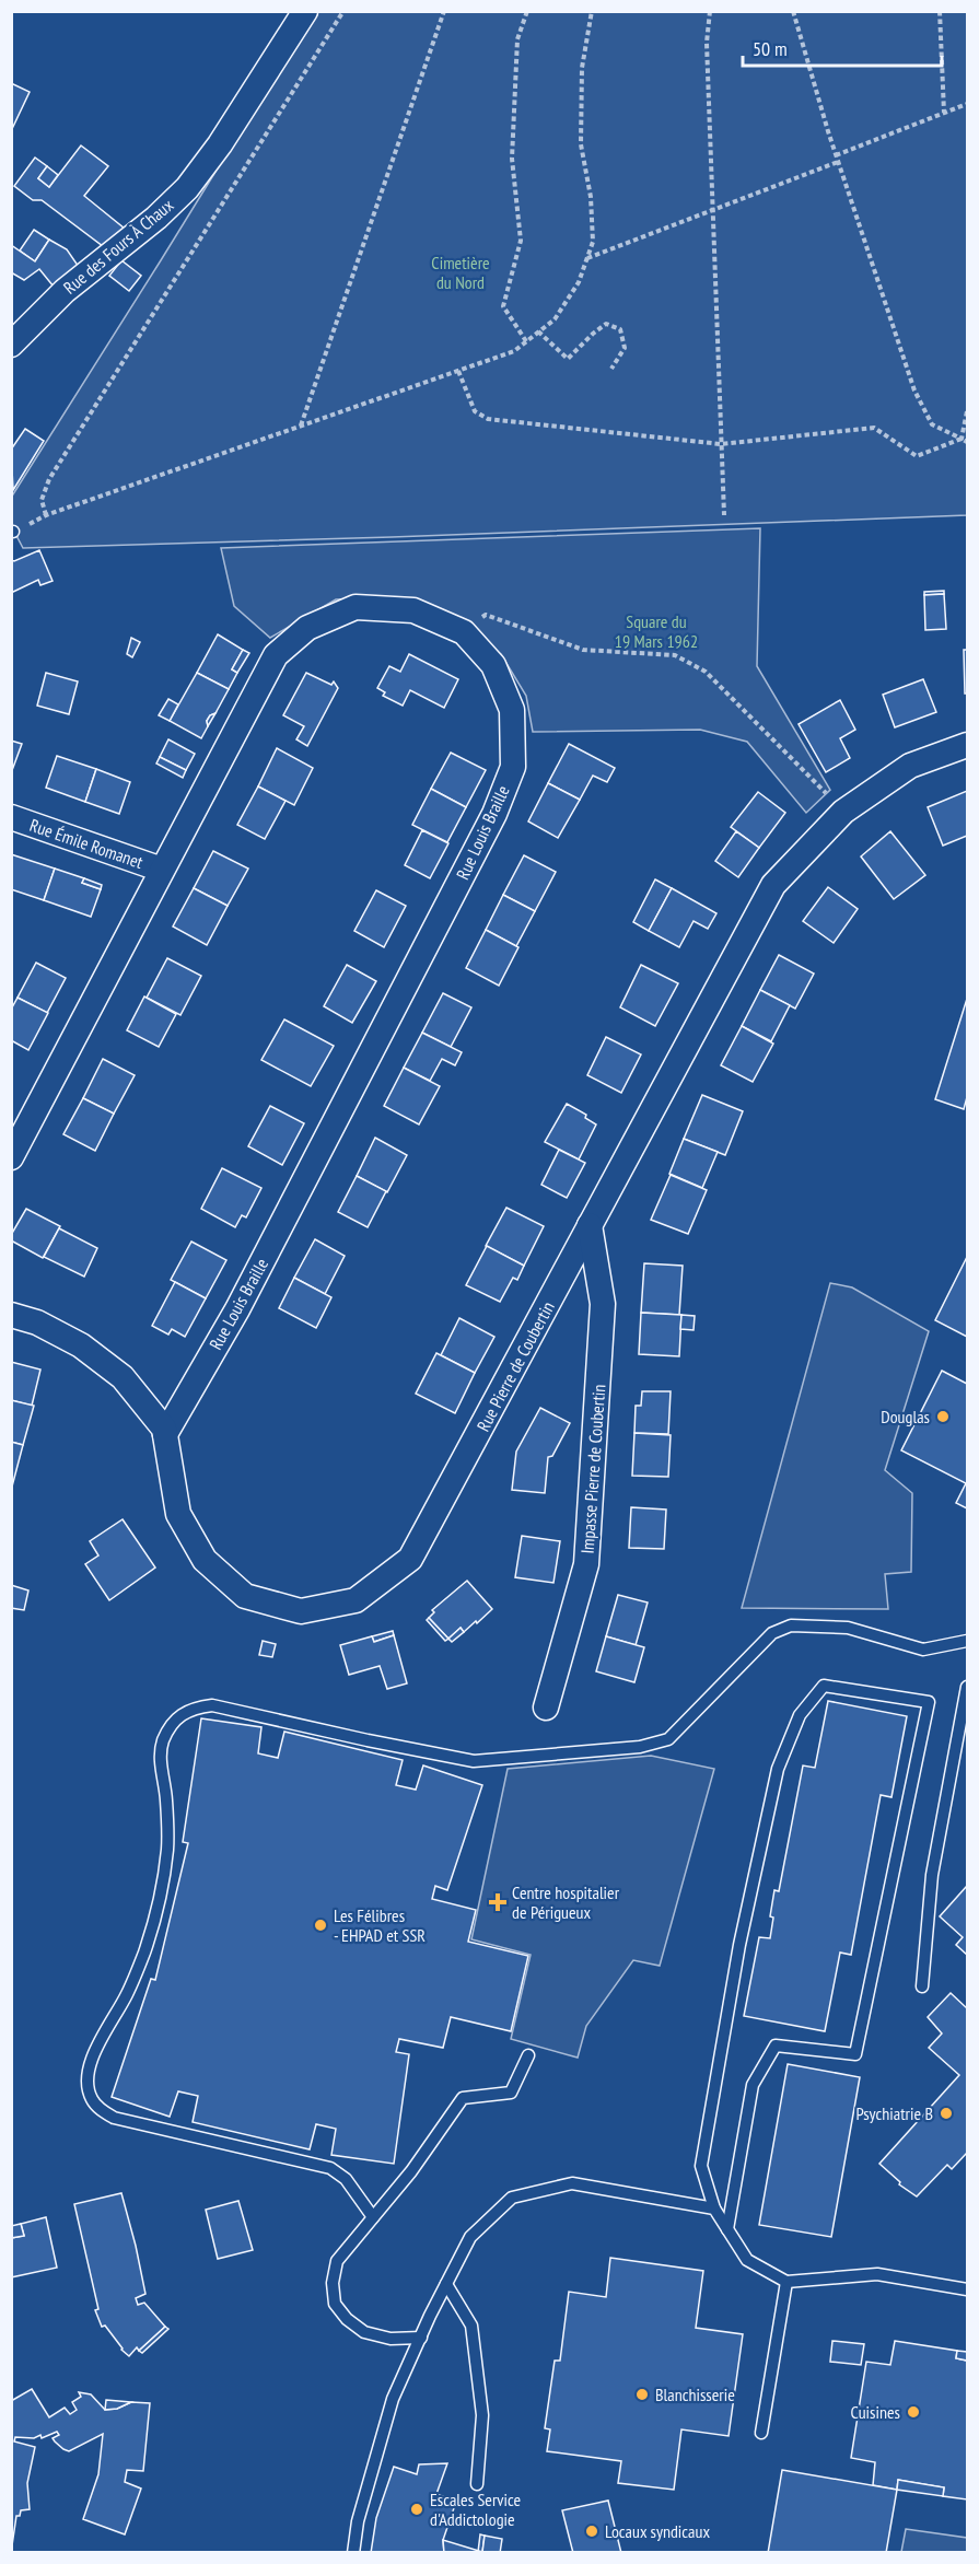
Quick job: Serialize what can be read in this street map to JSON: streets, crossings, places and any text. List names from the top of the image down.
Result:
{
  "streets": {
    "street": [
      "Rue des Fours À Chaux",
      "Rue Louis Braille",
      "Rue Émile Romanet",
      "Rue Pierre de Coubertin",
      "Impasse Pierre de Coubertin"
    ]
  },
  "crossings": [
    ["Rue Louis Braille", "Rue Émile Romanet"],
    ["Rue Louis Braille", "Rue Pierre de Coubertin"],
    ["Rue Pierre de Coubertin", "Impasse Pierre de Coubertin"]
  ],
  "parks": ["Cimetière du Nord", "Square du 19 Mars 1962"],
  "places": {
    "other": [
      "Douglas",
      "Les Félibres - EHPAD et SSR",
      "Psychiatrie B",
      "Blanchisserie",
      "Cuisines",
      "Escales Service d'Addictologie",
      "Locaux syndicaux"
    ],
    "health": ["Centre hospitalier de Périgueux"]
  },
  "scale_bar": "50 m"
}
